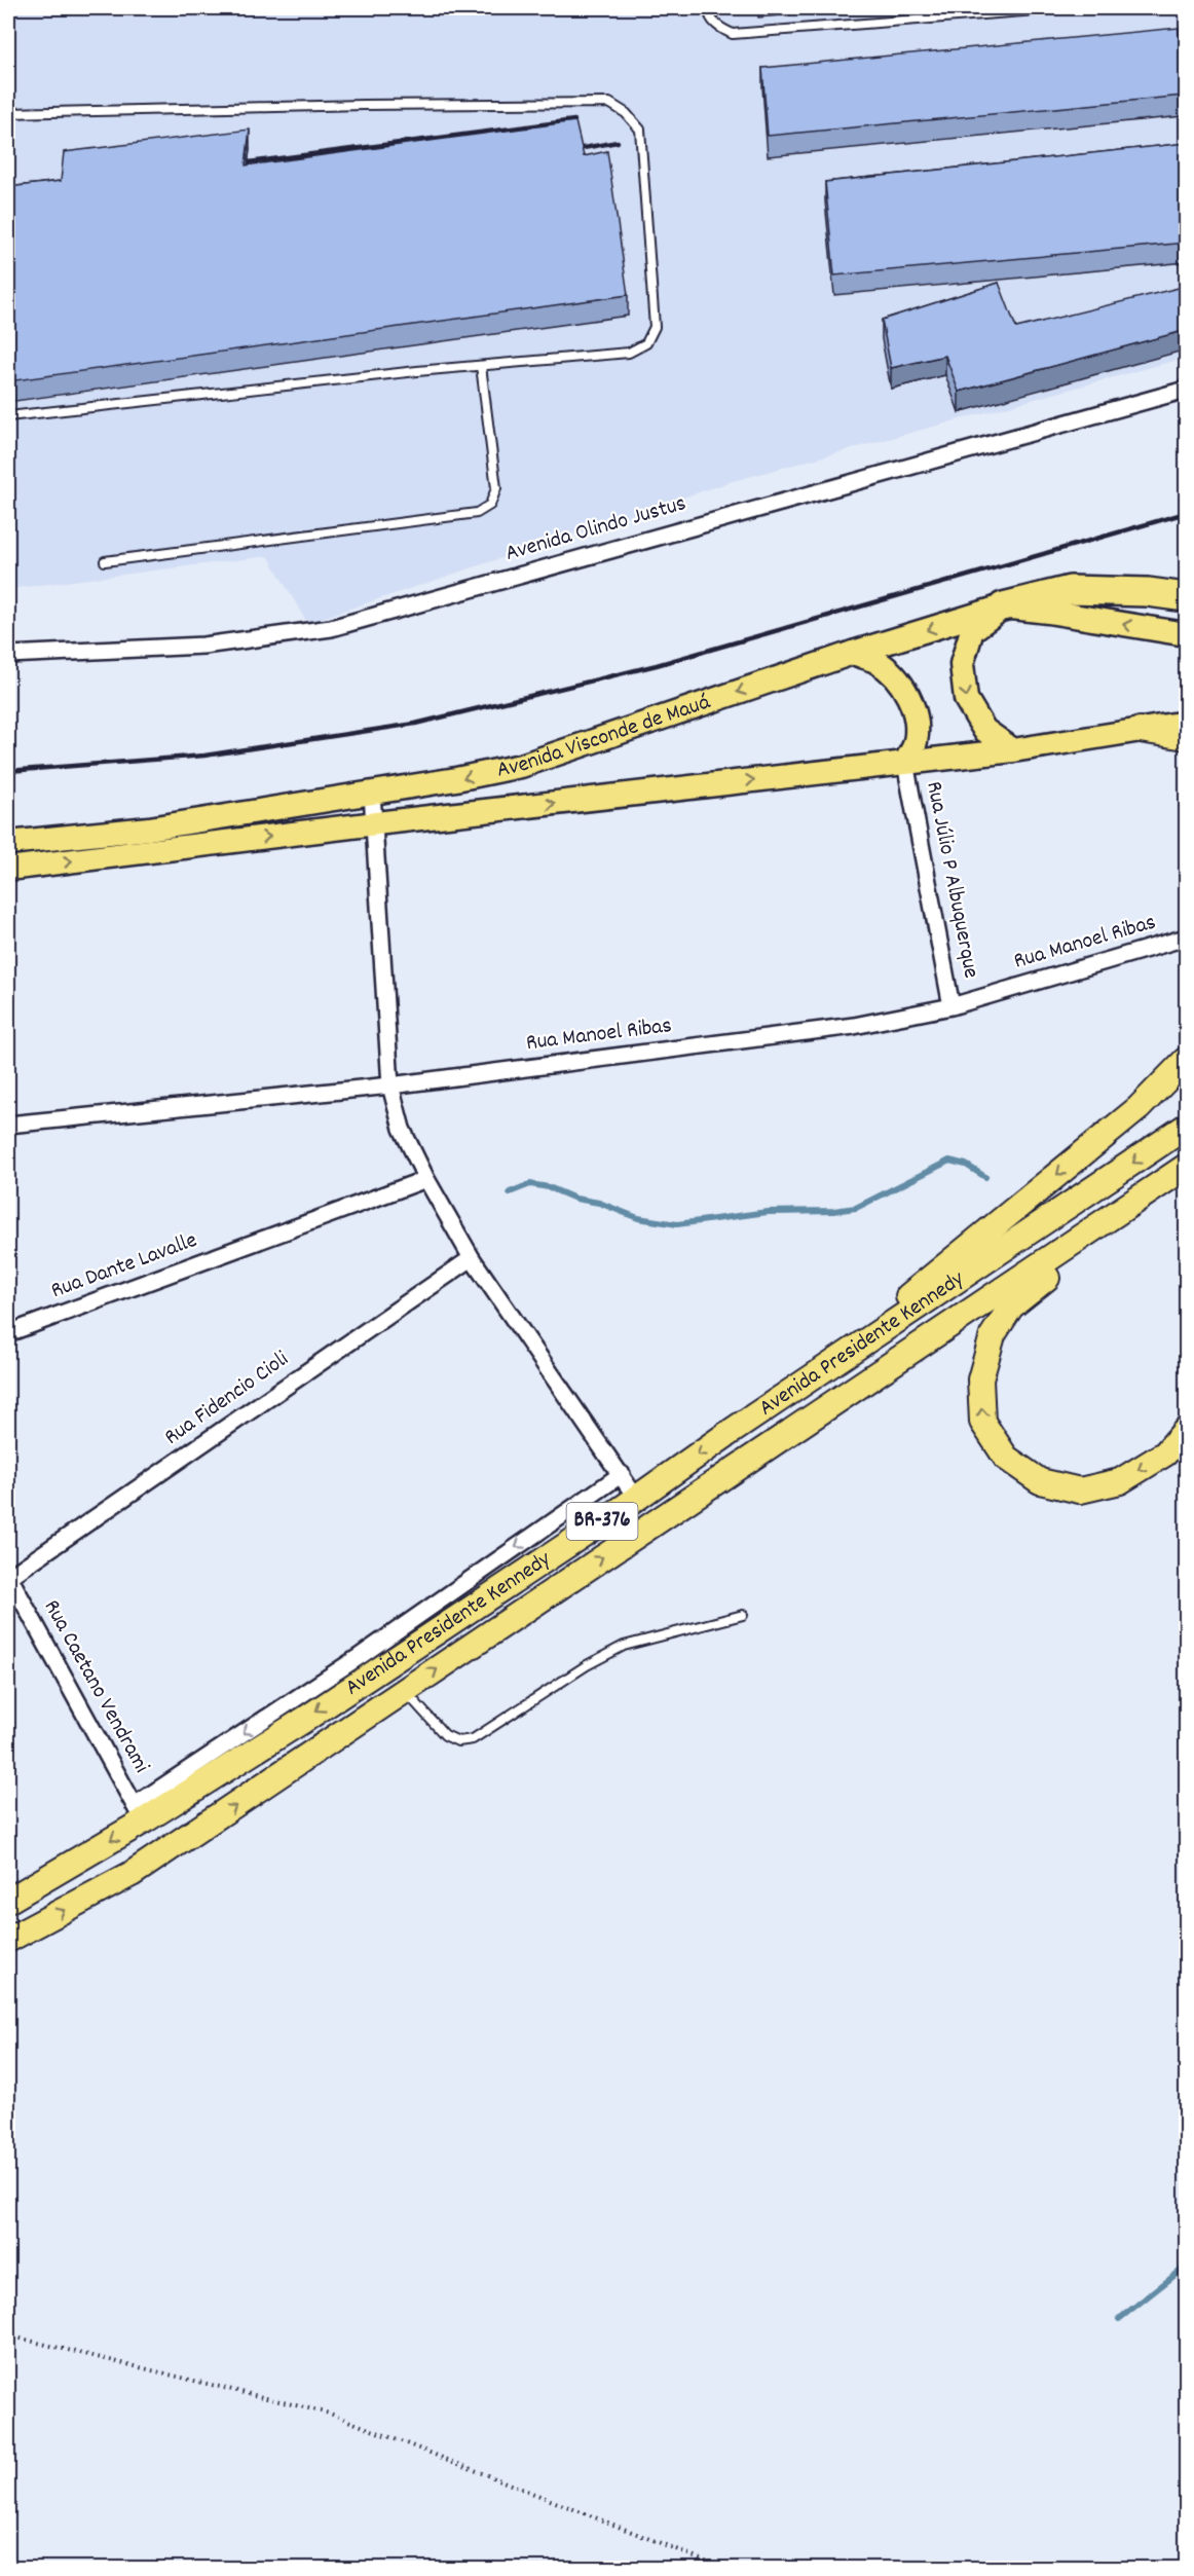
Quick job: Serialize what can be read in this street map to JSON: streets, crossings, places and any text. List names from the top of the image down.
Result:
{
  "streets": {
    "highway": ["Avenida Presidente Kennedy", "BR-376"],
    "main road": ["Avenida Visconde de Mauá"],
    "street": [
      "Avenida Olindo Justus",
      "Rua Júlio P Albuquerque",
      "Rua Manoel Ribas",
      "Rua Dante Lavalle",
      "Rua Fidencio Cioli",
      "Rua Caetano Vendrami"
    ]
  },
  "crossings": [
    ["Avenida Visconde de Mauá", "Rua Júlio P Albuquerque"],
    ["Rua Júlio P Albuquerque", "Rua Manoel Ribas"],
    ["Avenida Presidente Kennedy", "Rua Caetano Vendrami"],
    ["Rua Fidencio Cioli", "Rua Caetano Vendrami"]
  ]
}
